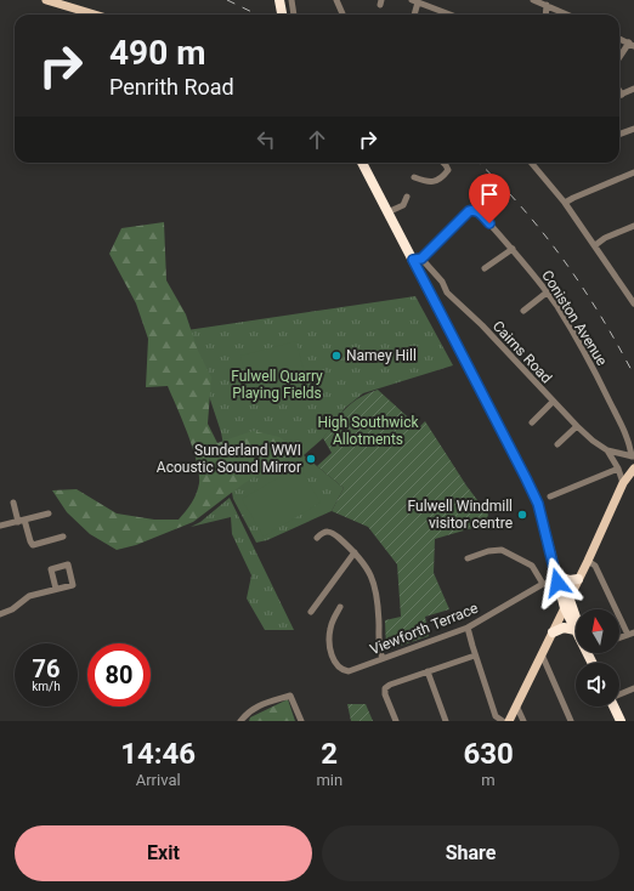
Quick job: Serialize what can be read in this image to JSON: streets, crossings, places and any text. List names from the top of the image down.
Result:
{
  "streets": {
    "street": ["Coniston Avenue", "Cairns Road", "Viewforth Terrace"]
  },
  "crossings": [
    ["Coniston Avenue", "Cairns Road"]
  ],
  "parks": ["Fulwell Quarry Playing Fields", "High Southwick Allotments"],
  "places": ["Namey Hill", "Sunderland WWI Acoustic Sound Mirror", "Fulwell Windmill visitor centre"],
  "north": "top",
  "page": {
    "turn": ["490 m", "Penrith Road"],
    "speed": "76 km/h",
    "limit": "80",
    "eta": [
      "14:46",
      "Arrival",
      "2",
      "min",
      "630",
      "m"
    ],
    "buttons": ["Exit", "Share"]
  }
}
